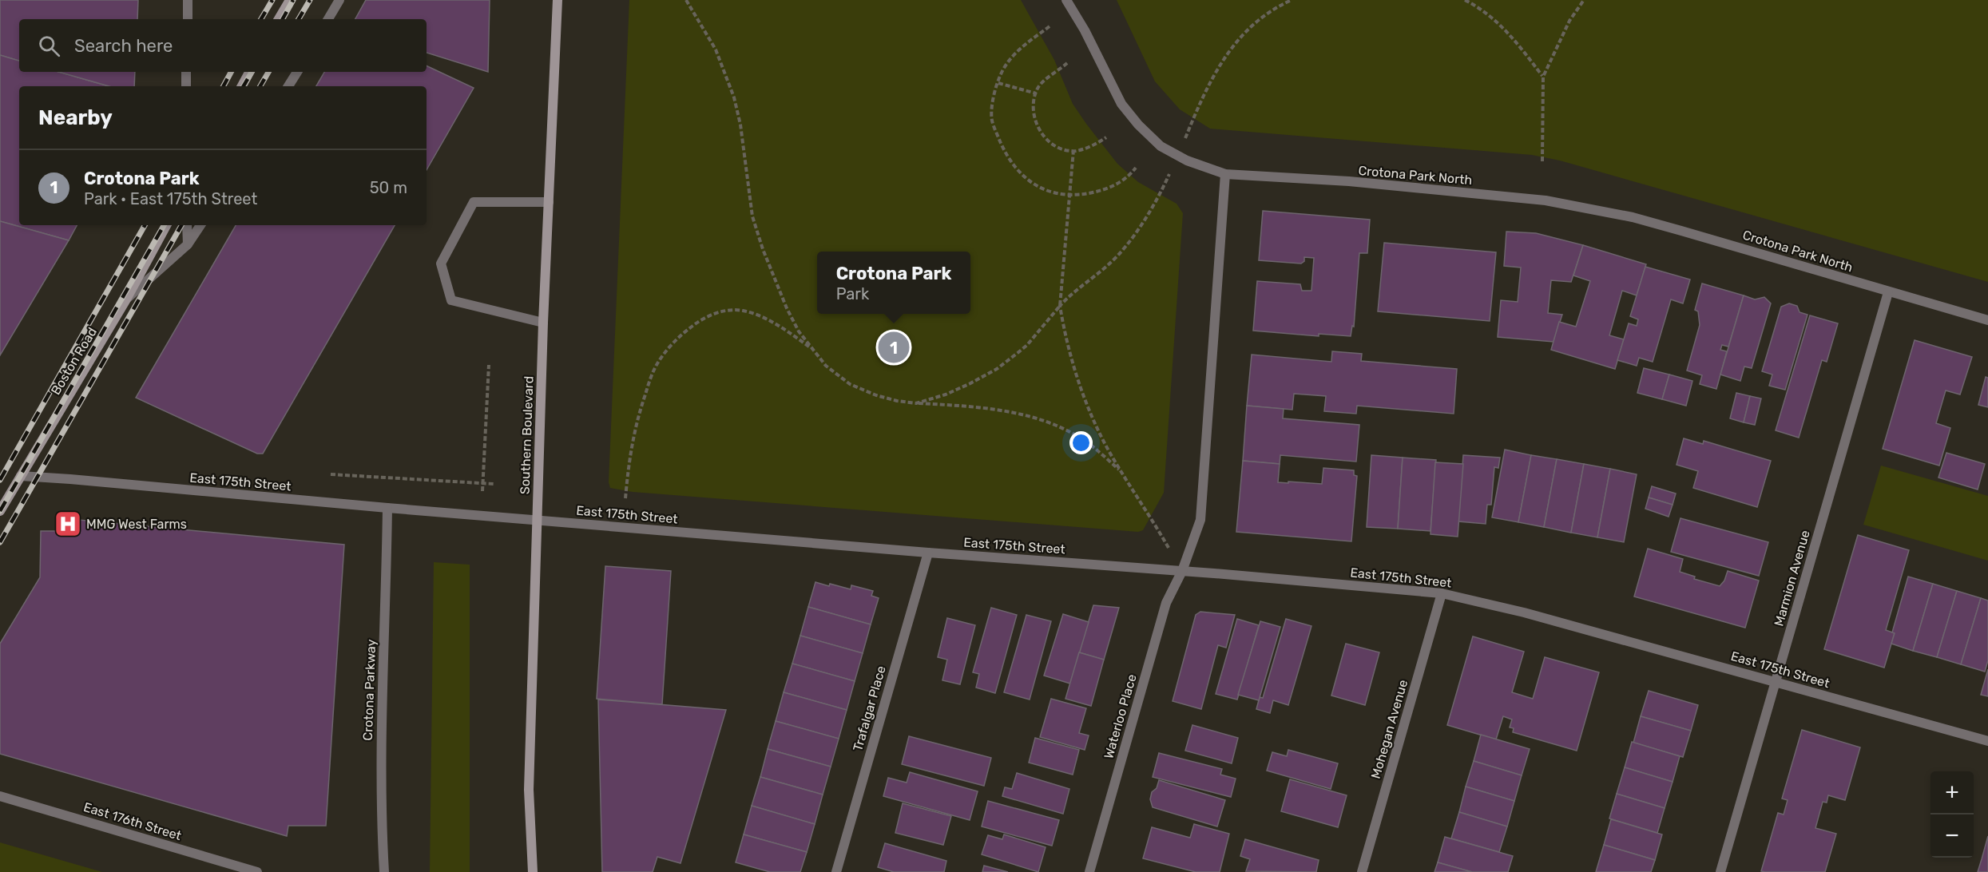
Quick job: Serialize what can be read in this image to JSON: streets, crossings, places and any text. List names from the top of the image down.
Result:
{
  "streets": {
    "main road": ["Boston Road", "Southern Boulevard"],
    "street": [
      "Crotona Park North",
      "East 175th Street",
      "Marmion Avenue",
      "Crotona Parkway",
      "Trafalgar Place",
      "Waterloo Place",
      "Mohegan Avenue",
      "East 176th Street"
    ]
  },
  "crossings": [
    ["Crotona Park North", "Marmion Avenue"],
    ["Boston Road", "East 175th Street"],
    ["Southern Boulevard", "East 175th Street"],
    ["East 175th Street", "Marmion Avenue"],
    ["East 175th Street", "Crotona Parkway"],
    ["East 175th Street", "Trafalgar Place"],
    ["East 175th Street", "Waterloo Place"],
    ["East 175th Street", "Mohegan Avenue"]
  ],
  "places": {
    "hospital": ["MMG West Farms"]
  },
  "page": {
    "search": "Search here",
    "heading": "Nearby",
    "list": [
      {
        "mark": "1",
        "name": "Crotona Park",
        "note": "Park · East 175th Street",
        "value": "50 m"
      }
    ],
    "popup": ["Crotona Park", "Park"],
    "pins": "1",
    "map_buttons": ["+", "−"]
  }
}
